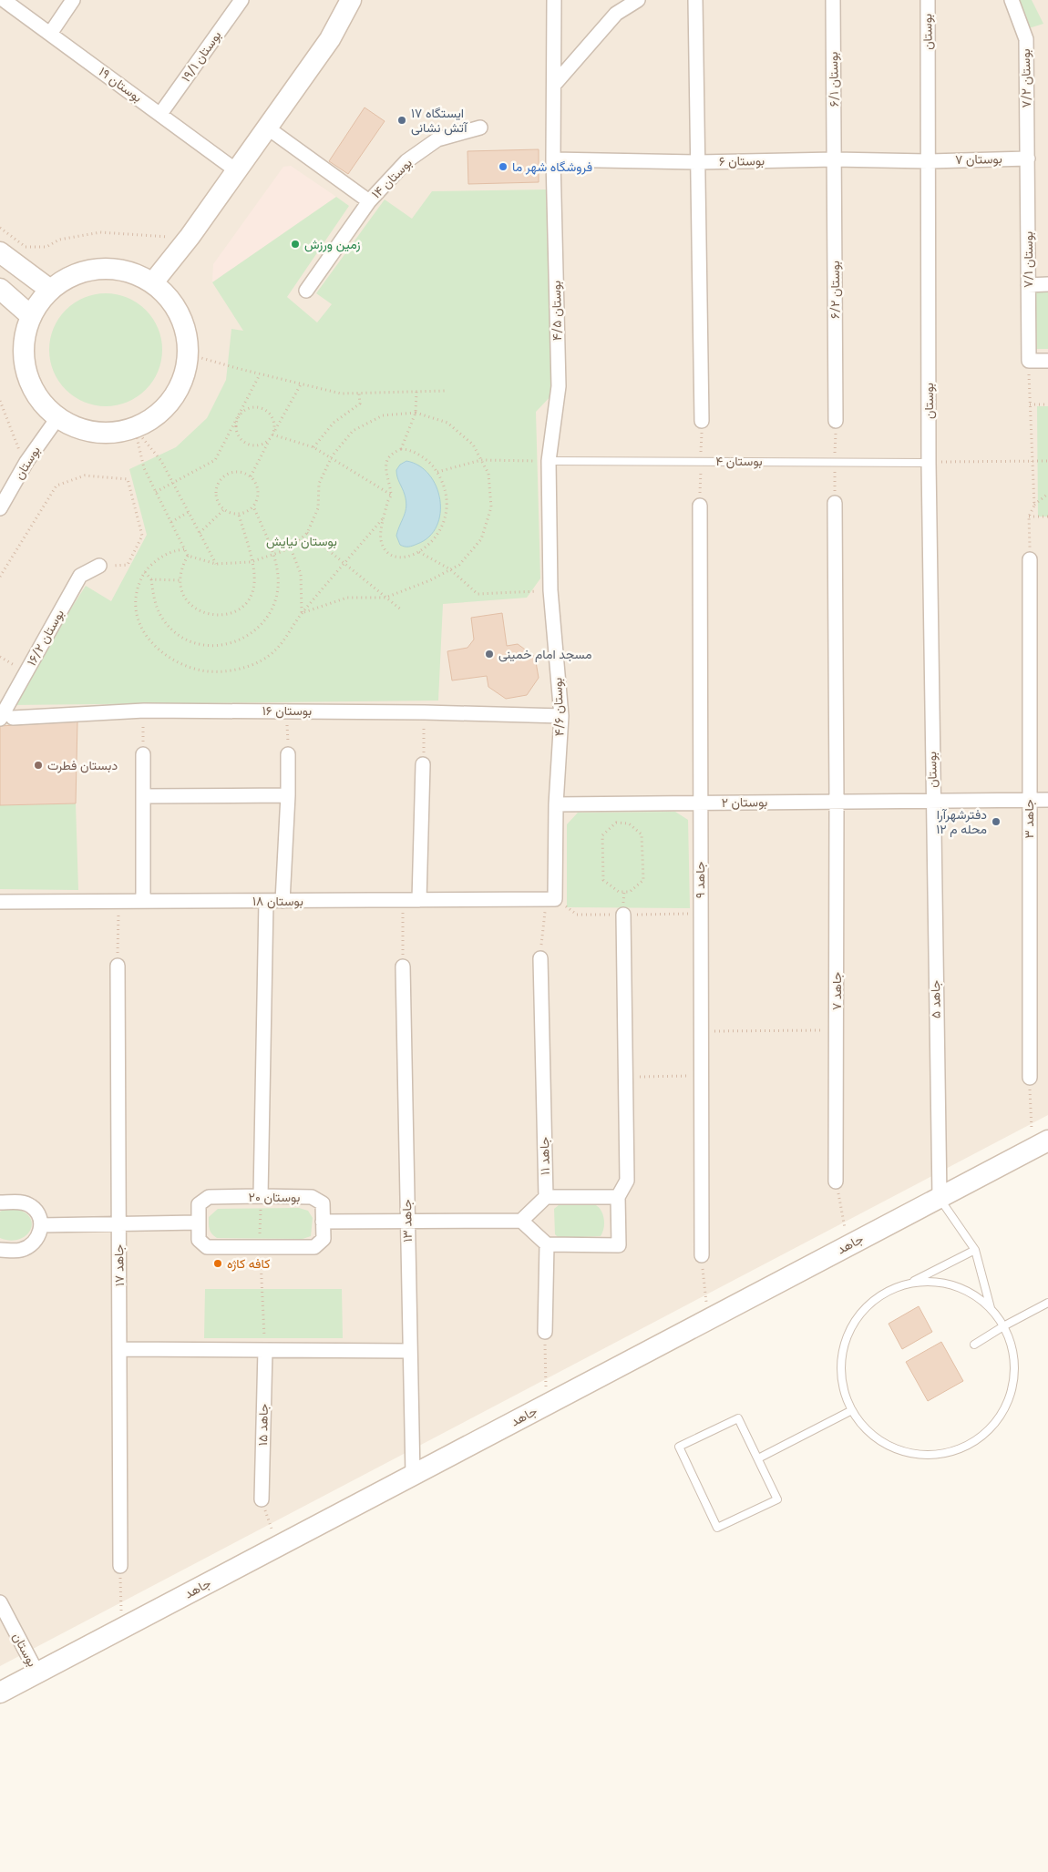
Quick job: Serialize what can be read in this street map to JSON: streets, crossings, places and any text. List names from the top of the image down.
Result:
{
  "streets": {
    "main road": ["جاهد"],
    "street": [
      "بوستان",
      "بوستان ۱۹/۱",
      "بوستان ۷/۲",
      "بوستان ۶/۱",
      "بوستان ۱۹",
      "بوستان ۷",
      "بوستان ۶",
      "بوستان ۱۴",
      "بوستان ۷/۱",
      "بوستان ۶/۲",
      "بوستان ۴/۵",
      "بوستان ۱۶/۲",
      "بوستان ۴/۶",
      "بوستان ۱۶",
      "بوستان ۲",
      "جاهد ۳",
      "جاهد ۹",
      "بوستان ۱۸",
      "جاهد ۷",
      "جاهد ۵",
      "جاهد ۱۱",
      "بوستان ۲۰",
      "جاهد ۱۳",
      "جاهد ۱۷",
      "جاهد ۱۵"
    ],
    "lane": ["بوستان ۴"]
  },
  "crossings": [
    ["بوستان", "بوستان ۷"],
    ["بوستان", "بوستان ۶"],
    ["بوستان", "بوستان ۴"],
    ["بوستان", "بوستان ۲"],
    ["بوستان", "جاهد ۵"],
    ["بوستان", "جاهد"],
    ["بوستان ۱۹/۱", "بوستان ۱۹"],
    ["بوستان ۷/۲", "بوستان ۷"],
    ["بوستان ۷/۲", "بوستان ۷/۱"],
    ["بوستان ۶/۱", "بوستان ۶"],
    ["بوستان ۶/۱", "بوستان ۶/۲"],
    ["بوستان ۷", "بوستان ۶"],
    ["بوستان ۷", "بوستان ۷/۱"],
    ["بوستان ۶", "بوستان ۶/۲"],
    ["بوستان ۶", "بوستان ۴/۵"],
    ["بوستان ۴/۵", "بوستان ۴"],
    ["بوستان ۴/۵", "بوستان ۴/۶"],
    ["بوستان ۴", "بوستان ۴/۶"],
    ["بوستان ۱۶/۲", "بوستان ۱۶"],
    ["بوستان ۴/۶", "بوستان ۱۶"],
    ["بوستان ۴/۶", "بوستان ۲"],
    ["بوستان ۴/۶", "بوستان ۱۸"],
    ["بوستان ۲", "جاهد ۳"],
    ["بوستان ۲", "جاهد ۹"],
    ["بوستان ۲", "جاهد ۷"],
    ["بوستان ۲", "جاهد ۵"],
    ["جاهد ۵", "جاهد"],
    ["جاهد ۱۳", "جاهد"]
  ],
  "parks": ["بوستان نیایش"],
  "places": [
    "ایستگاه ۱۷ آتش نشانی",
    "فروشگاه شهر ما",
    "زمین ورزش",
    "مسجد امام خمینی",
    "دبستان فطرت",
    "دفترشهرآرا محله م ۱۲",
    "کافه کاژه"
  ]
}
